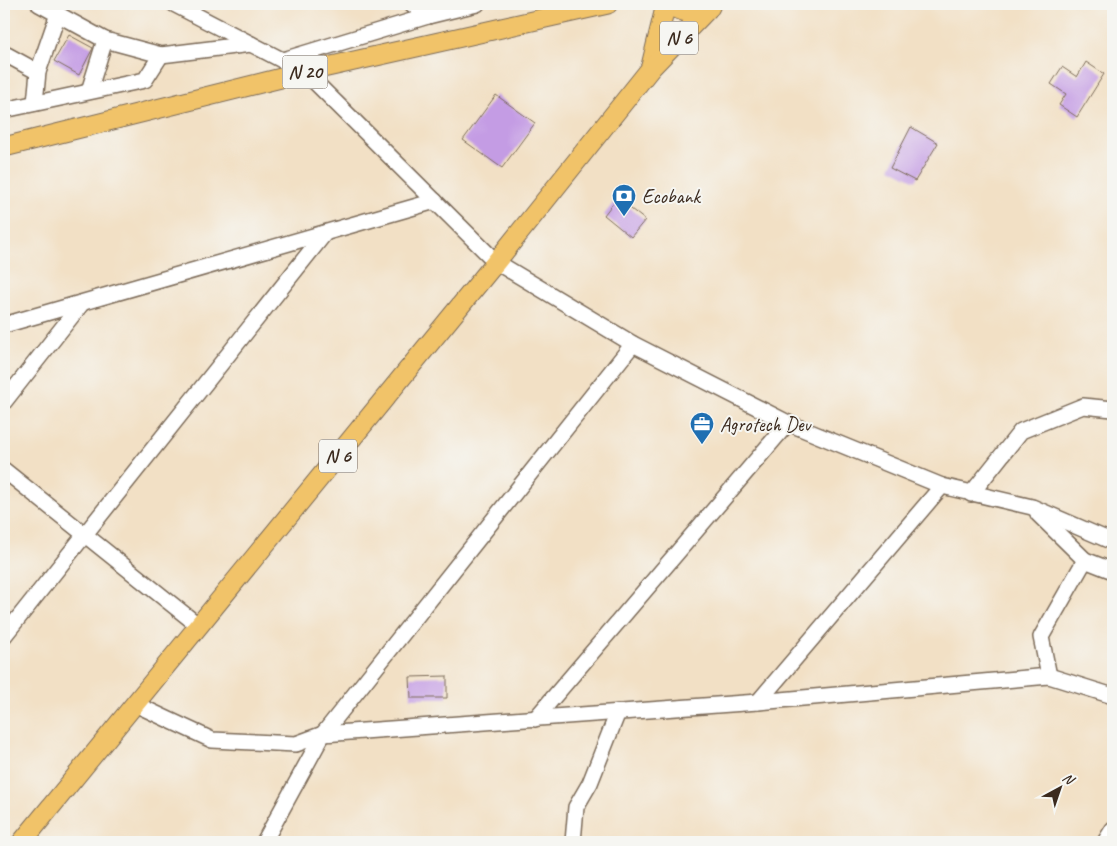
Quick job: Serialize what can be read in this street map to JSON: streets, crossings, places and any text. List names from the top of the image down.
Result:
{
  "streets": {
    "main road": ["N 6", "N 20"]
  },
  "places": {
    "bank": ["Ecobank"],
    "office": ["Agrotech Dev"]
  },
  "north": "top right"
}
